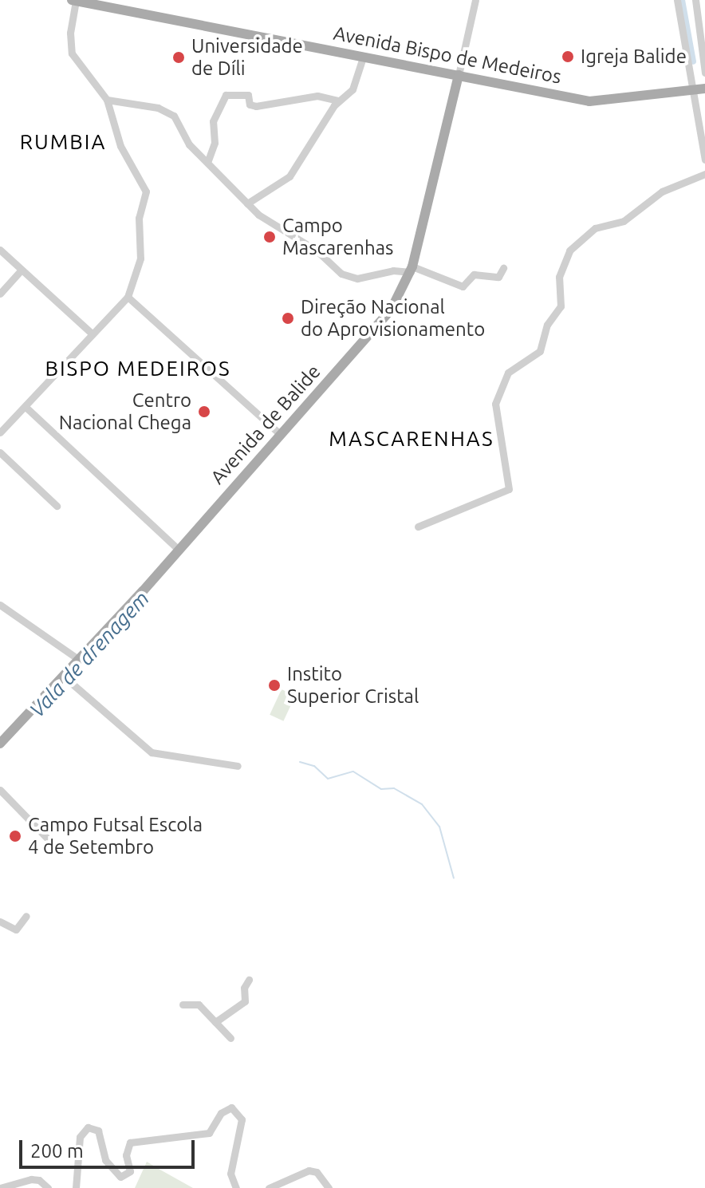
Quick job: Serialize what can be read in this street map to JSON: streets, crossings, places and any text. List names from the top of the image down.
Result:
{
  "streets": {
    "main road": ["Avenida Bispo de Medeiros", "Avenida de Balide"]
  },
  "crossings": [
    ["Avenida Bispo de Medeiros", "Avenida de Balide"]
  ],
  "districts": ["RUMBIA", "BISPO MEDEIROS", "MASCARENHAS"],
  "water": ["Vala de drenagem"],
  "places": [
    "Igreja Balide",
    "Universidade de Díli",
    "Campo Mascarenhas",
    "Direção Nacional do Aprovisionamento",
    "Centro Nacional Chega",
    "Instito Superior Cristal",
    "Campo Futsal Escola 4 de Setembro"
  ],
  "scale_bar": "200 m"
}
